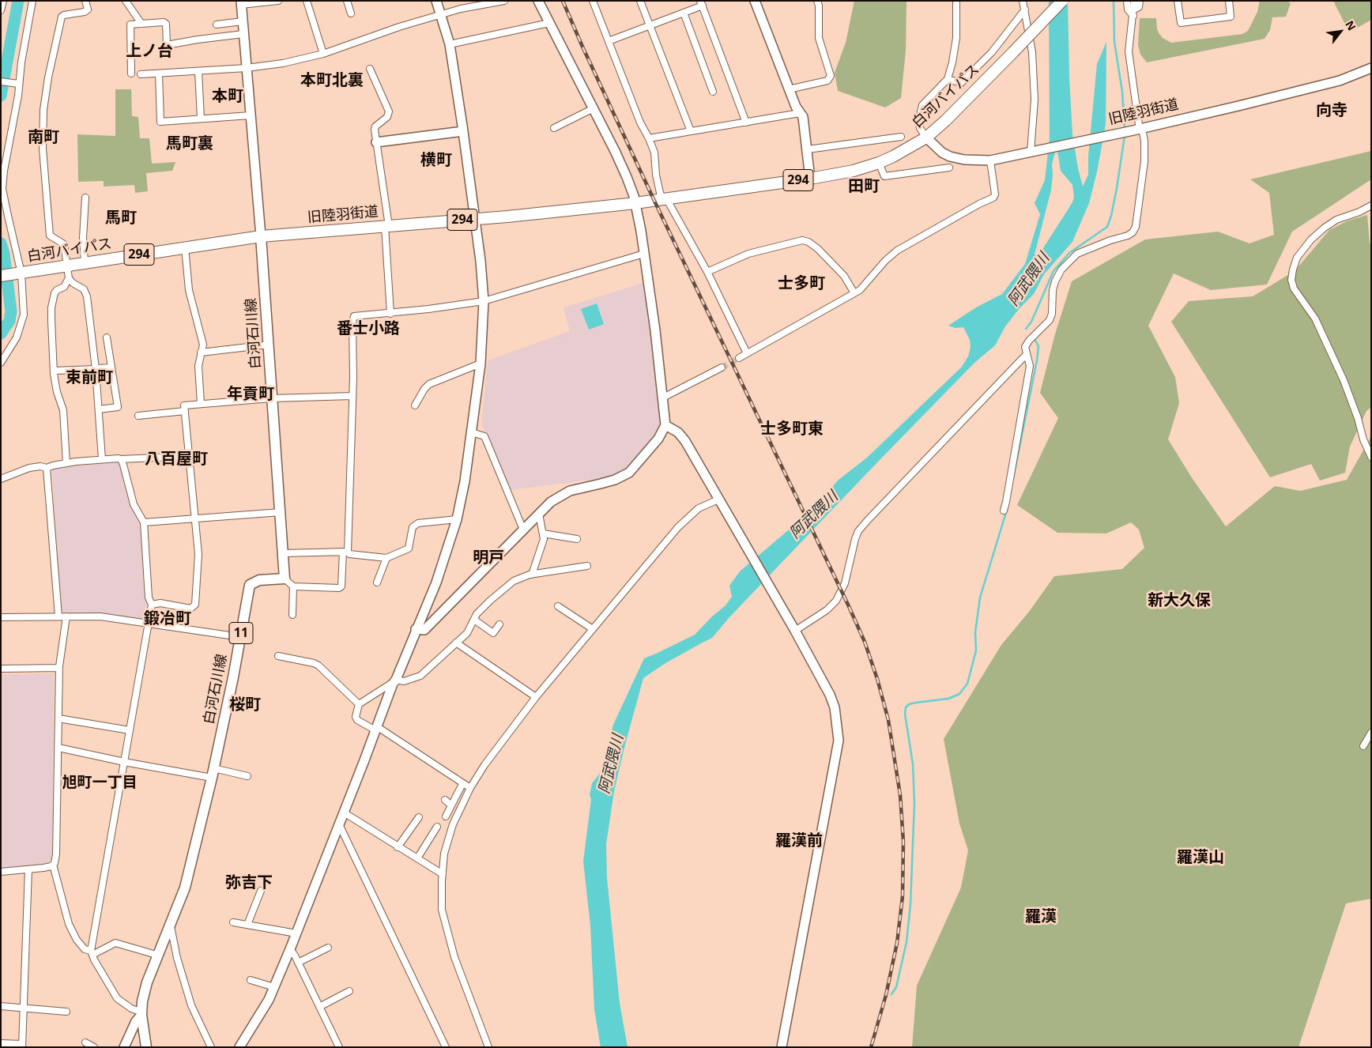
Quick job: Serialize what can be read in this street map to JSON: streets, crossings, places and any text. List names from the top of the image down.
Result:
{
  "streets": {
    "highway": ["白河バイパス", "旧陸羽街道", "294"],
    "main road": ["白河石川線", "11"]
  },
  "crossings": [
    ["白河バイパス", "旧陸羽街道"],
    ["白河バイパス", "白河石川線"],
    ["旧陸羽街道", "白河石川線"]
  ],
  "districts": [
    "上ノ台",
    "本町北裏",
    "本町",
    "向寺",
    "南町",
    "馬町裏",
    "横町",
    "田町",
    "馬町",
    "士多町",
    "番士小路",
    "束前町",
    "年貢町",
    "士多町東",
    "八百屋町",
    "明戸",
    "新大久保",
    "鍛冶町",
    "桜町",
    "旭町一丁目",
    "羅漢前",
    "羅漢山",
    "弥吉下",
    "羅漢"
  ],
  "water": ["阿武隈川"],
  "north": "top right"
}
